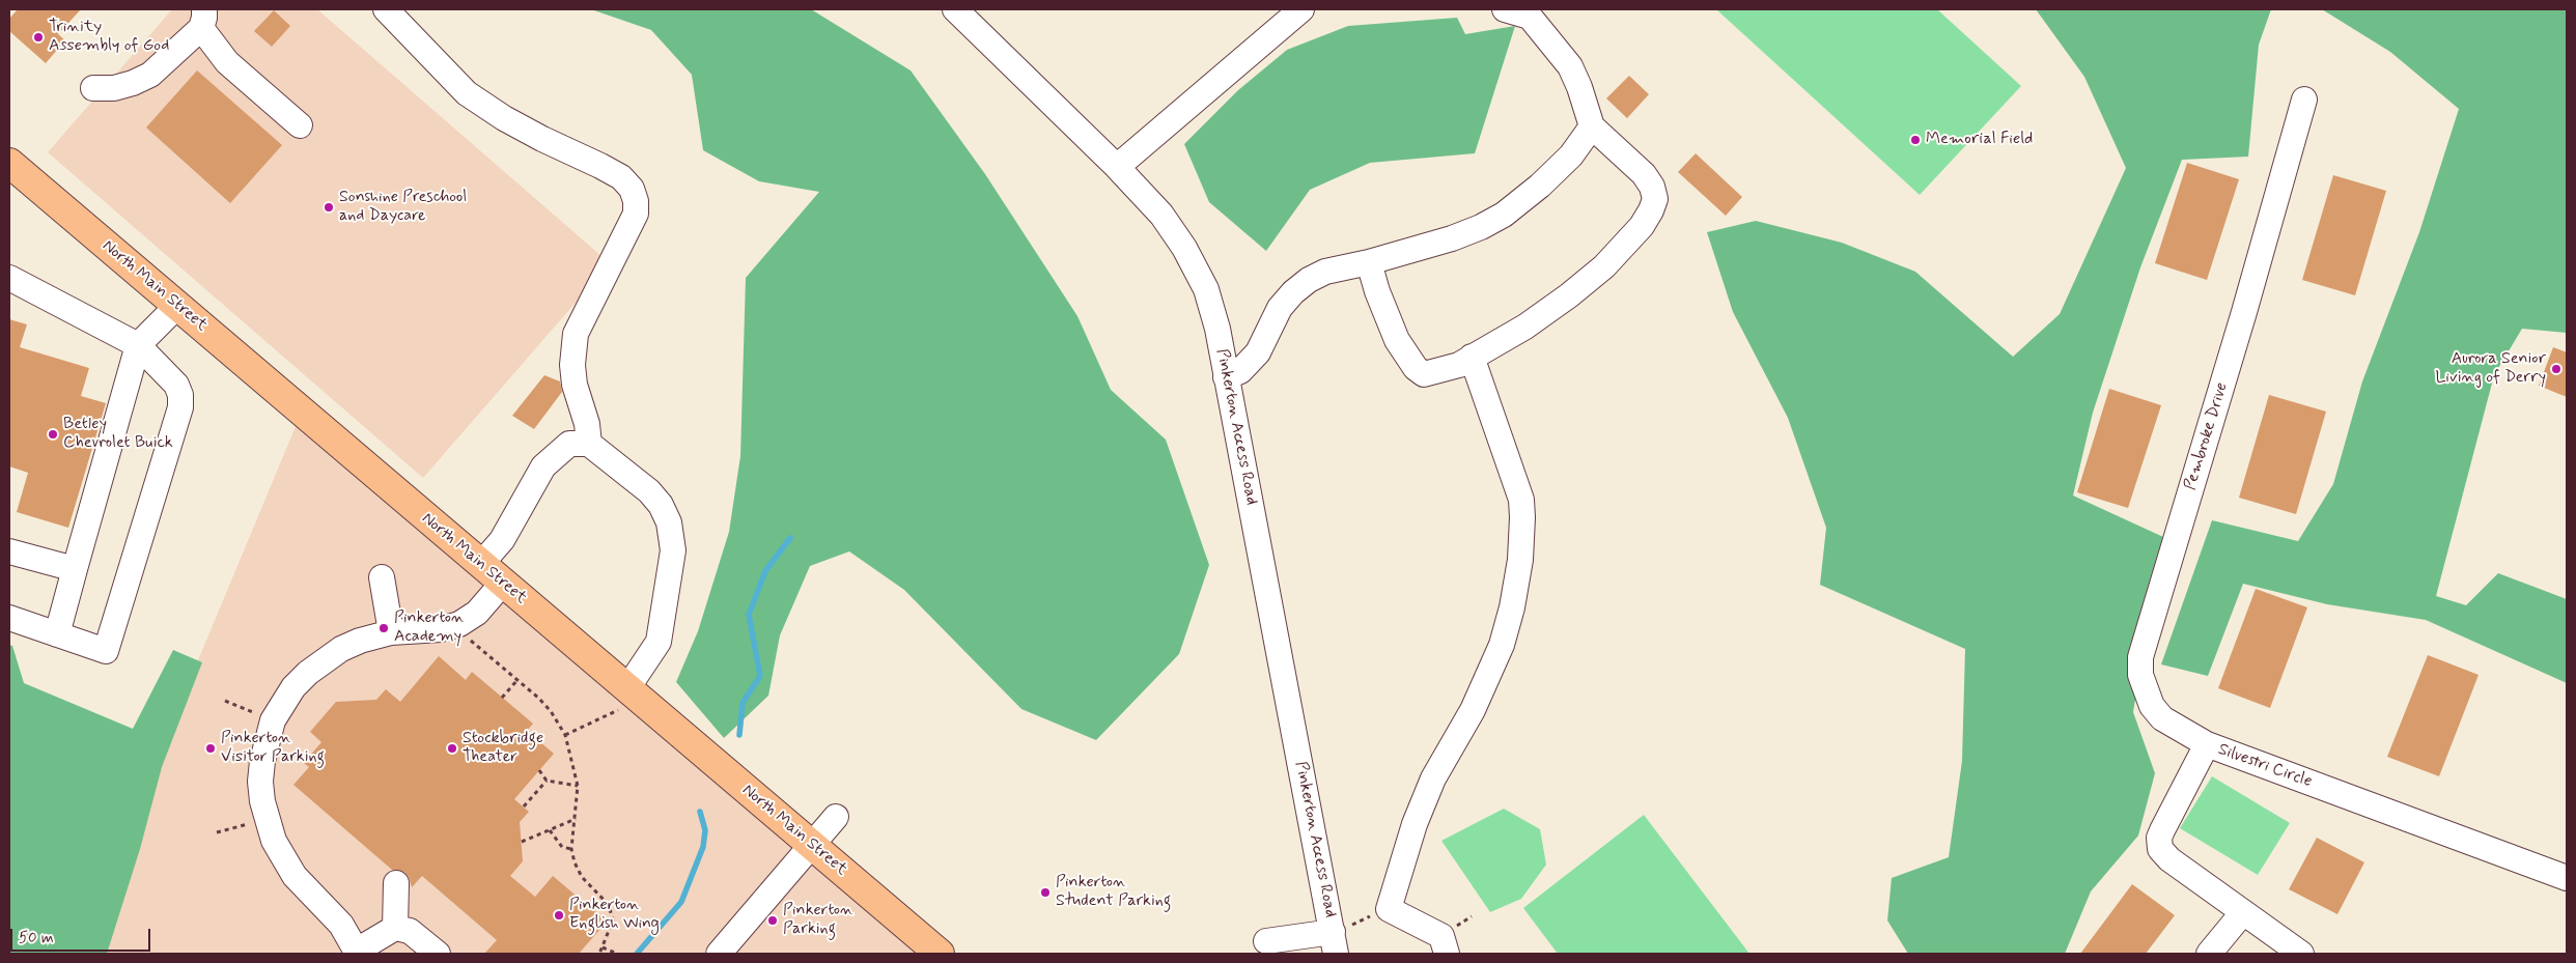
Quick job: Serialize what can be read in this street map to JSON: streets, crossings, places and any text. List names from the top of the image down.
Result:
{
  "streets": {
    "main road": ["North Main Street"],
    "street": ["Pinkerton Access Road", "Pembroke Drive", "Silvestri Circle"]
  },
  "crossings": [
    ["Pembroke Drive", "Silvestri Circle"]
  ],
  "places": [
    "Trinity Assembly of God",
    "Memorial Field",
    "Sonshine Preschool and Daycare",
    "Aurora Senior Living of Derry",
    "Betley Chevrolet Buick",
    "Pinkerton Academy",
    "Pinkerton Visitor Parking",
    "Stockbridge Theater",
    "Pinkerton Student Parking",
    "Pinkerton English Wing",
    "Pinkerton Parking"
  ],
  "scale_bar": "50 m"
}
